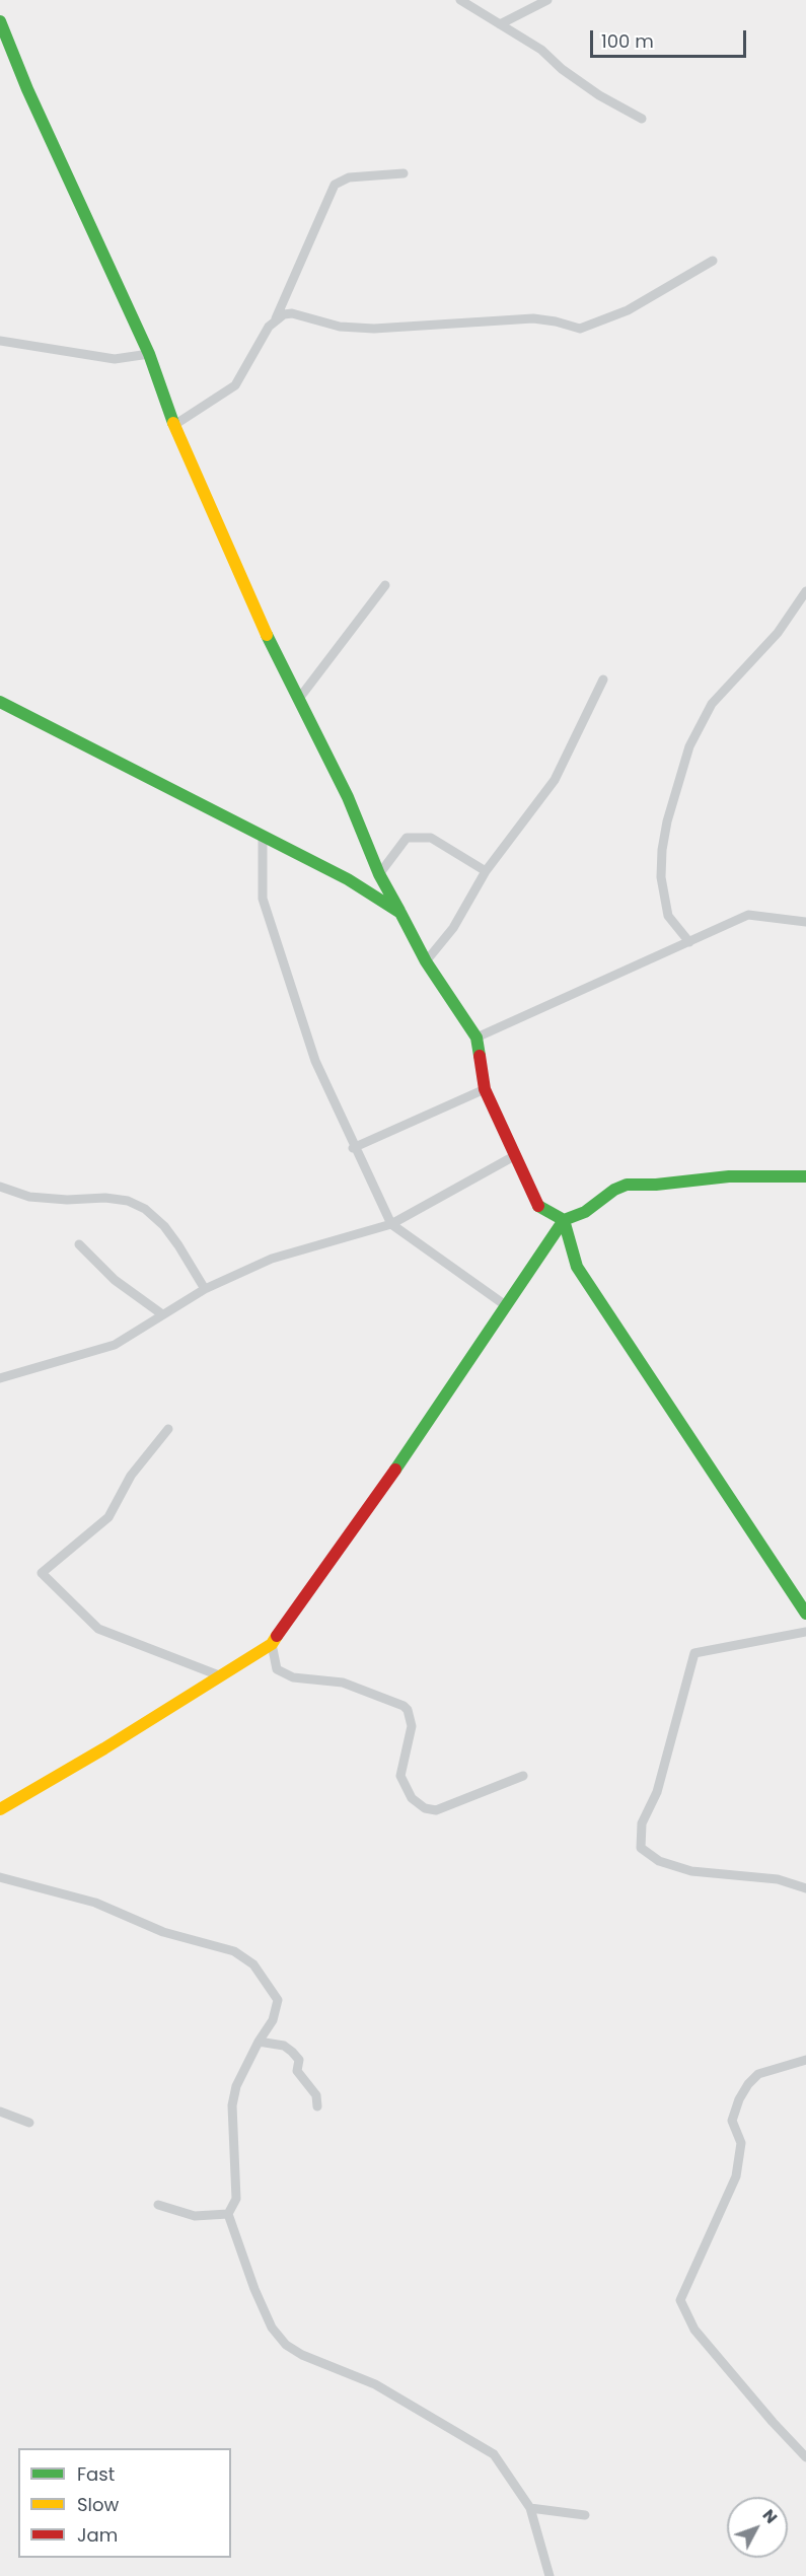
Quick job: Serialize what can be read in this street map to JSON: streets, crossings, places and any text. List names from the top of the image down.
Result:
{
  "legend": ["Fast", "Slow", "Jam"],
  "scale_bar": "100 m",
  "north": "top right"
}
